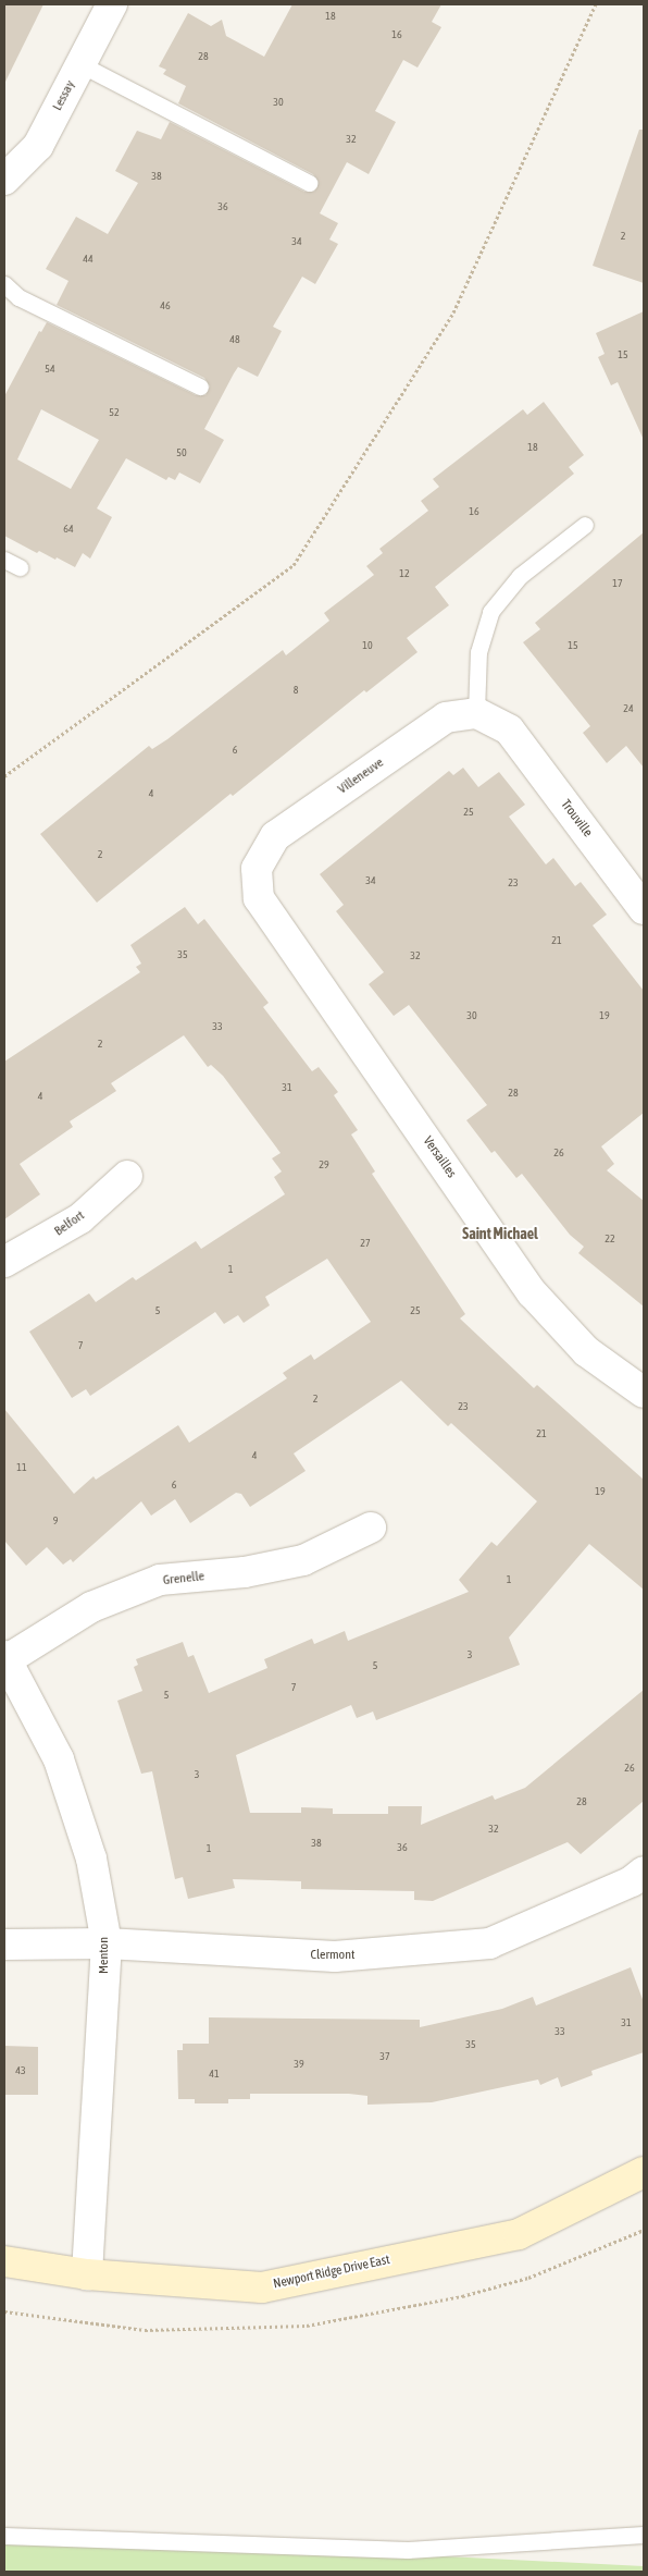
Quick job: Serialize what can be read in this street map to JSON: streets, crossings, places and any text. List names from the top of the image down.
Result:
{
  "streets": {
    "street": [
      "Lessay",
      "Villeneuve",
      "Trouville",
      "Versailles",
      "Belfort",
      "Grenelle",
      "Menton",
      "Clermont",
      "Newport Ridge Drive East"
    ]
  },
  "crossings": [
    ["Villeneuve", "Trouville"],
    ["Villeneuve", "Versailles"],
    ["Grenelle", "Menton"],
    ["Menton", "Clermont"],
    ["Menton", "Newport Ridge Drive East"]
  ],
  "districts": ["Saint Michael"],
  "house_numbers": [
    "18",
    "16",
    "28",
    "30",
    "32",
    "38",
    "36",
    "2",
    "34",
    "44",
    "46",
    "48",
    "15",
    "54",
    "52",
    "18",
    "50",
    "16",
    "64",
    "12",
    "17",
    "10",
    "15",
    "8",
    "24",
    "6",
    "4",
    "25",
    "2",
    "34",
    "23",
    "21",
    "35",
    "32",
    "30",
    "19",
    "33",
    "2",
    "31",
    "28",
    "4",
    "26",
    "29",
    "22",
    "27",
    "1",
    "5",
    "25",
    "7",
    "2",
    "23",
    "21",
    "4",
    "11",
    "6",
    "19",
    "9",
    "1",
    "3",
    "5",
    "7",
    "5",
    "26",
    "3",
    "28",
    "32",
    "38",
    "36",
    "1",
    "31",
    "33",
    "35",
    "37",
    "39",
    "43",
    "41"
  ]
}
